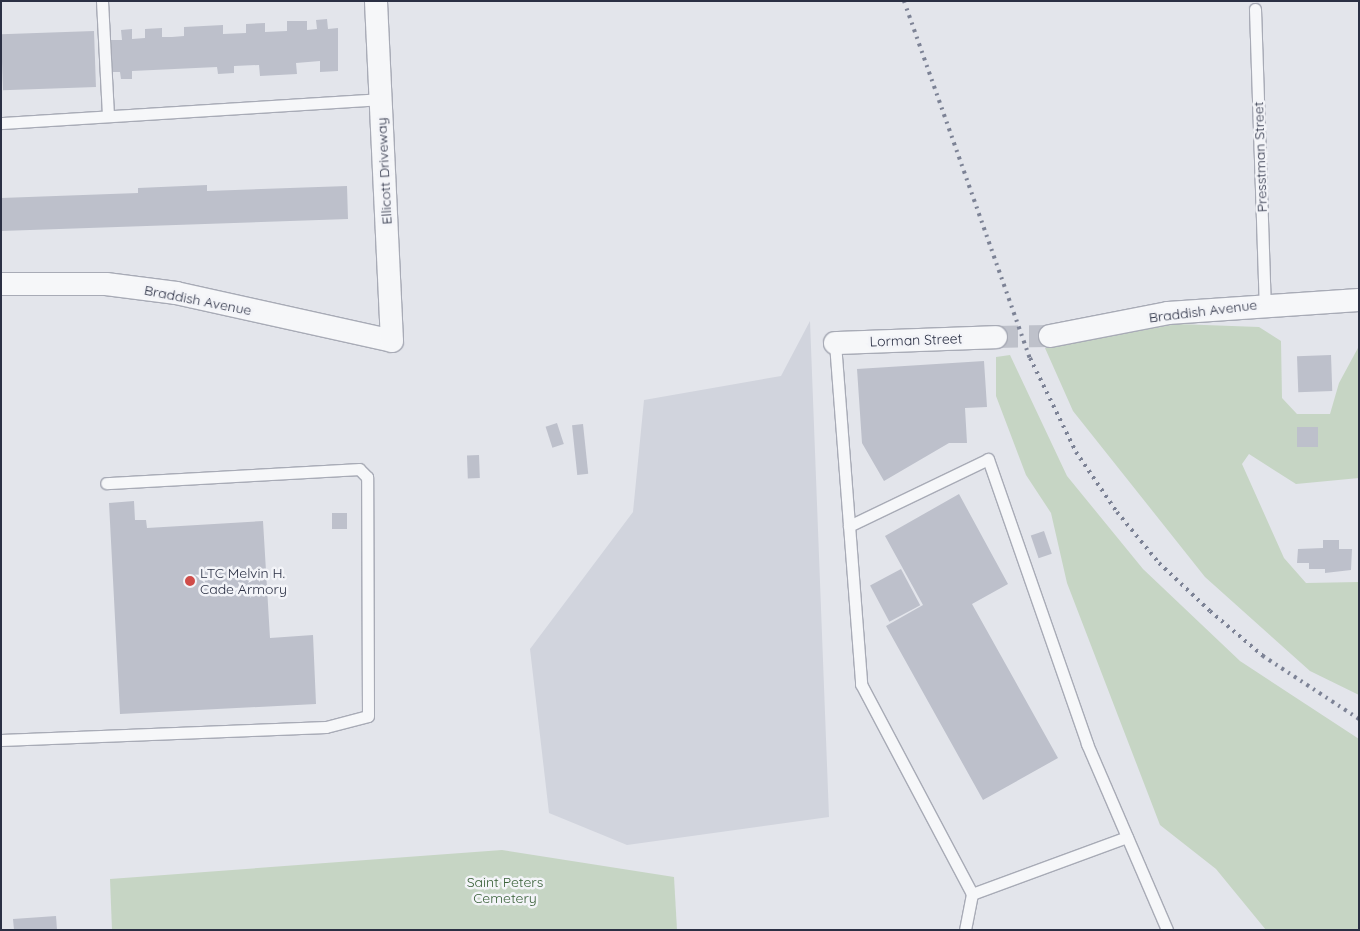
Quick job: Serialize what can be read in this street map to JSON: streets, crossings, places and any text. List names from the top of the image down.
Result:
{
  "streets": {
    "street": ["Ellicott Driveway", "Braddish Avenue", "Lorman Street"],
    "lane": ["Presstman Street"]
  },
  "crossings": [
    ["Presstman Street", "Braddish Avenue"],
    ["Ellicott Driveway", "Braddish Avenue"]
  ],
  "parks": ["Saint Peters Cemetery"],
  "places": ["LTC Melvin H. Cade Armory"]
}
